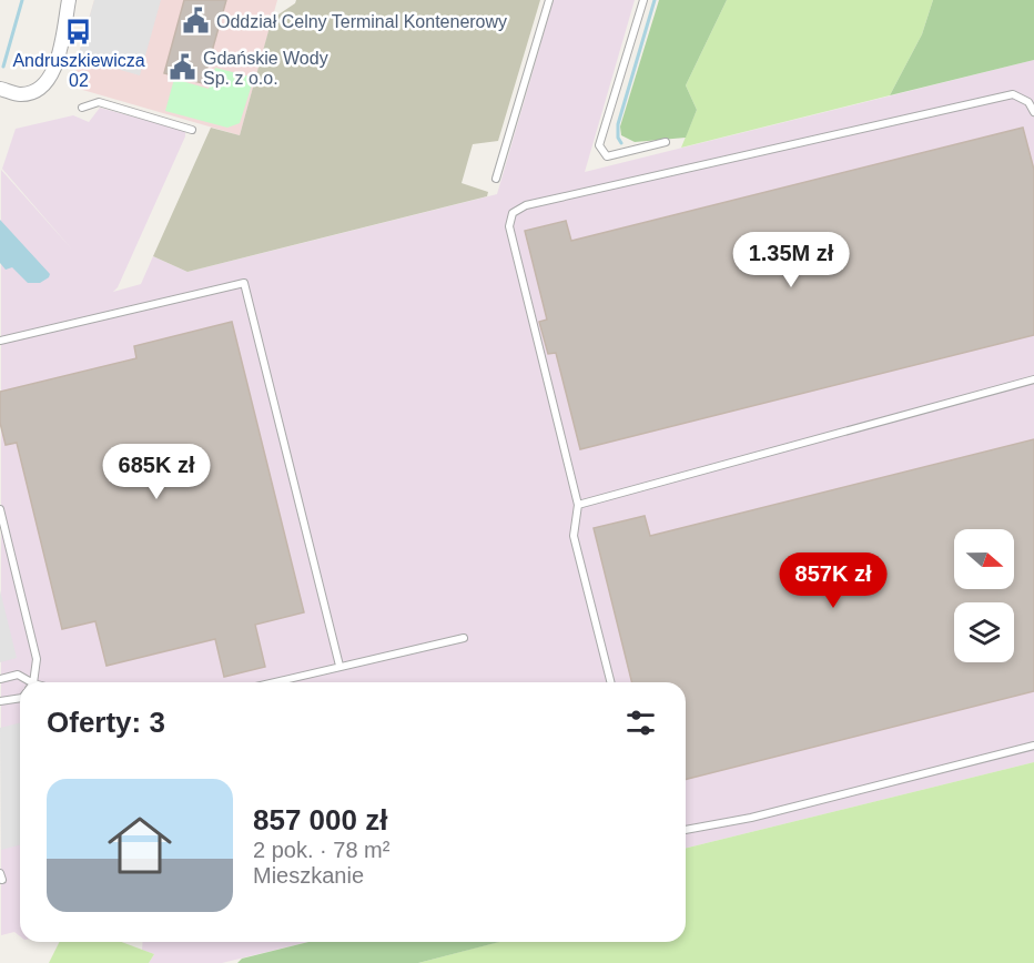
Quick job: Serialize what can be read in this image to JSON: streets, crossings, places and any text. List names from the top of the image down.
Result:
{
  "places": {
    "public building": ["Oddział Celny Terminal Kontenerowy", "Gdańskie Wody Sp. z o.o."],
    "bus stop": ["Andruszkiewicza 02"]
  },
  "north": "right",
  "page": {
    "price": ["1.35M zł", "685K zł", "857K zł"],
    "heading": "Oferty: 3",
    "list": [
      {
        "name": "857 000 zł",
        "note": "2 pok. · 78 m² · Mieszkanie"
      }
    ]
  }
}
